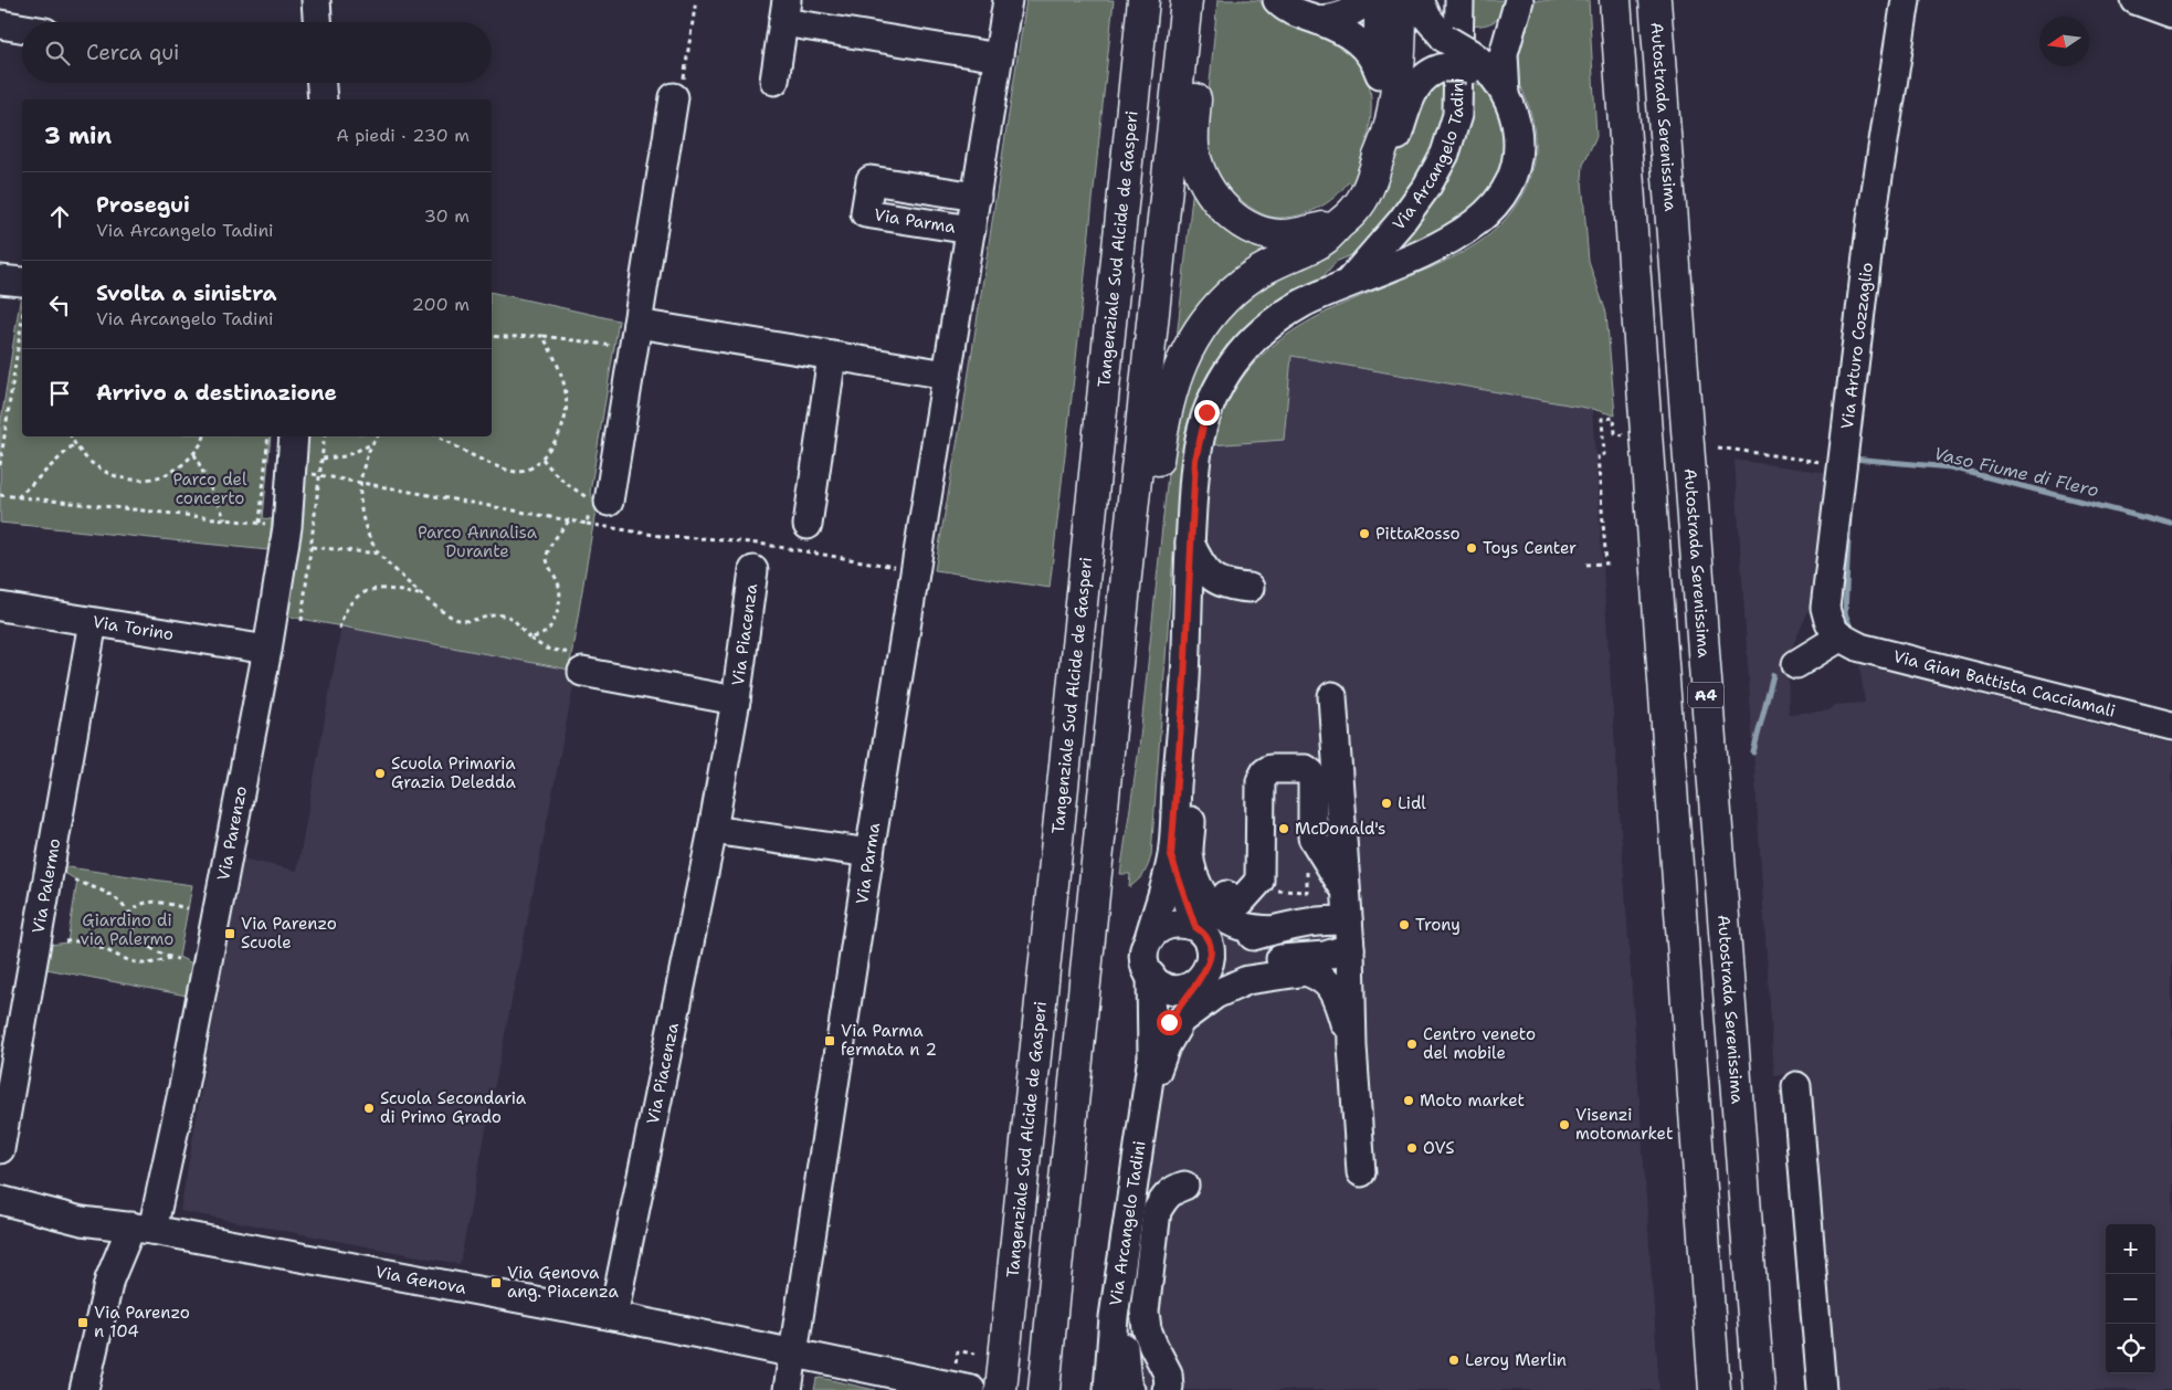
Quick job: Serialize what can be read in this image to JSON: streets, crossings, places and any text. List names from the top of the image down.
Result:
{
  "streets": {
    "main road": ["Autostrada Serenissima", "Tangenziale Sud Alcide de Gasperi", "A4"],
    "street": [
      "Via Arcangelo Tadini",
      "Via Parma",
      "Via Arturo Cozzaglio",
      "Via Torino",
      "Via Piacenza",
      "Via Gian Battista Cacciamali",
      "Via Parenzo",
      "Via Palermo",
      "Via Genova"
    ]
  },
  "crossings": [
    ["Via Parma", "Via Genova"],
    ["Via Arturo Cozzaglio", "Via Gian Battista Cacciamali"],
    ["Via Torino", "Via Parenzo"],
    ["Via Torino", "Via Palermo"],
    ["Via Piacenza", "Via Genova"],
    ["Via Parenzo", "Via Genova"]
  ],
  "water": ["Vaso Fiume di Flero"],
  "parks": ["Parco del concerto", "Parco Annalisa Durante", "Giardino di via Palermo"],
  "places": {
    "other": [
      "PittaRosso",
      "Toys Center",
      "Scuola Primaria Grazia Deledda",
      "Lidl",
      "McDonald's",
      "Trony",
      "Centro veneto del mobile",
      "Moto market",
      "Scuola Secondaria di Primo Grado",
      "Visenzi motomarket",
      "OVS",
      "Leroy Merlin"
    ],
    "transit": [
      "Via Parenzo Scuole",
      "Via Parma fermata n 2",
      "Via Genova ang. Piacenza",
      "Via Parenzo n 104"
    ]
  },
  "north": "left",
  "page": {
    "search": "Cerca qui",
    "heading": ["3 min", "A piedi · 230 m"],
    "list": [
      ["Prosegui", "Via Arcangelo Tadini", "30 m"],
      ["Svolta a sinistra", "Via Arcangelo Tadini", "200 m"],
      "Arrivo a destinazione"
    ],
    "map_buttons": ["+", "−"]
  }
}
